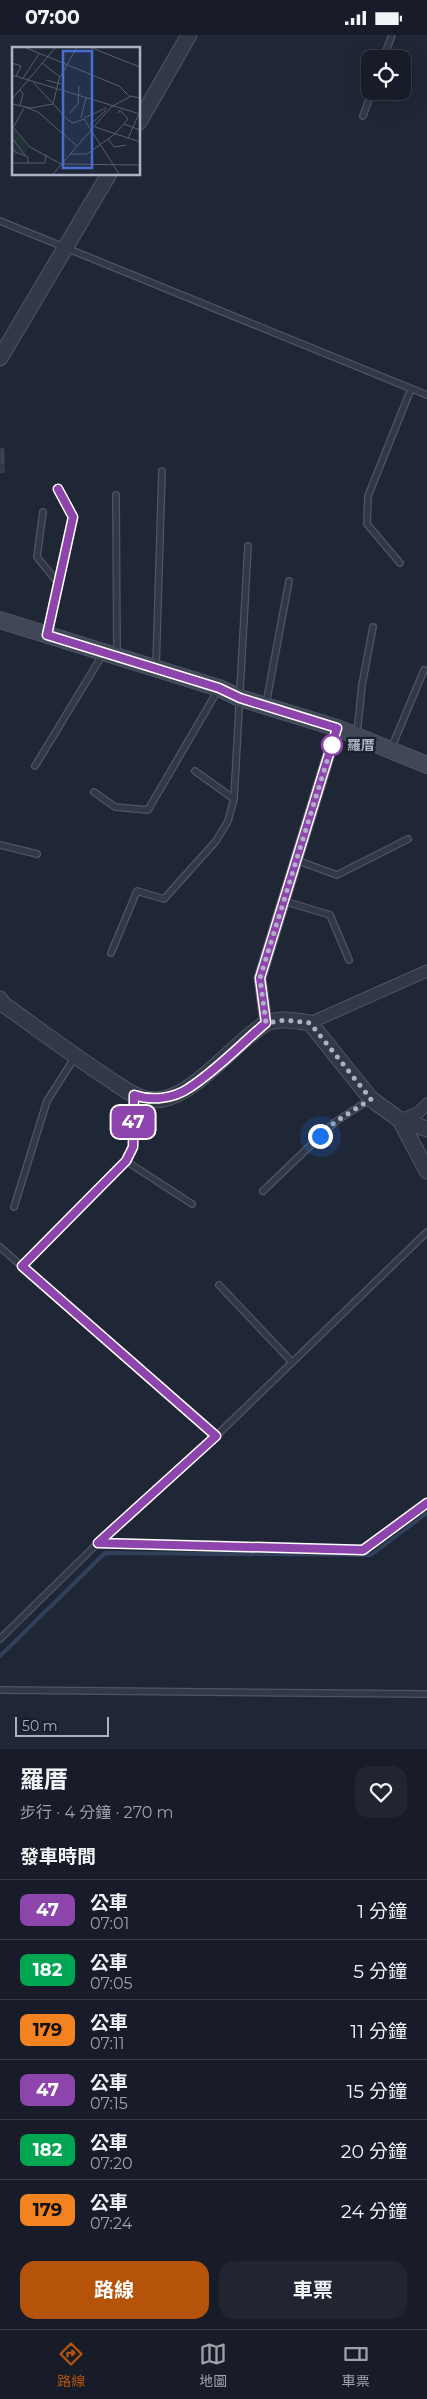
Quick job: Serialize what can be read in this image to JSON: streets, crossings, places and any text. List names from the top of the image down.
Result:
{
  "places": ["羅厝"],
  "lines": ["bus line 47"],
  "scale_bar": "50 m",
  "page": {
    "status": "07:00",
    "on_map": "47",
    "scale": "50 m",
    "heading": [
      ["羅厝", "步行 · 4 分鐘 · 270 m"],
      "發車時間"
    ],
    "list": [
      {
        "mark": "47",
        "name": "公車",
        "note": "07:01",
        "value": "1 分鐘"
      },
      {
        "mark": "182",
        "name": "公車",
        "note": "07:05",
        "value": "5 分鐘"
      },
      {
        "mark": "179",
        "name": "公車",
        "note": "07:11",
        "value": "11 分鐘"
      },
      {
        "mark": "47",
        "name": "公車",
        "note": "07:15",
        "value": "15 分鐘"
      },
      {
        "mark": "182",
        "name": "公車",
        "note": "07:20",
        "value": "20 分鐘"
      },
      {
        "mark": "179",
        "name": "公車",
        "note": "07:24",
        "value": "24 分鐘"
      }
    ],
    "buttons": ["路線", "車票"],
    "tabs": ["路線", "地圖", "車票"]
  }
}
